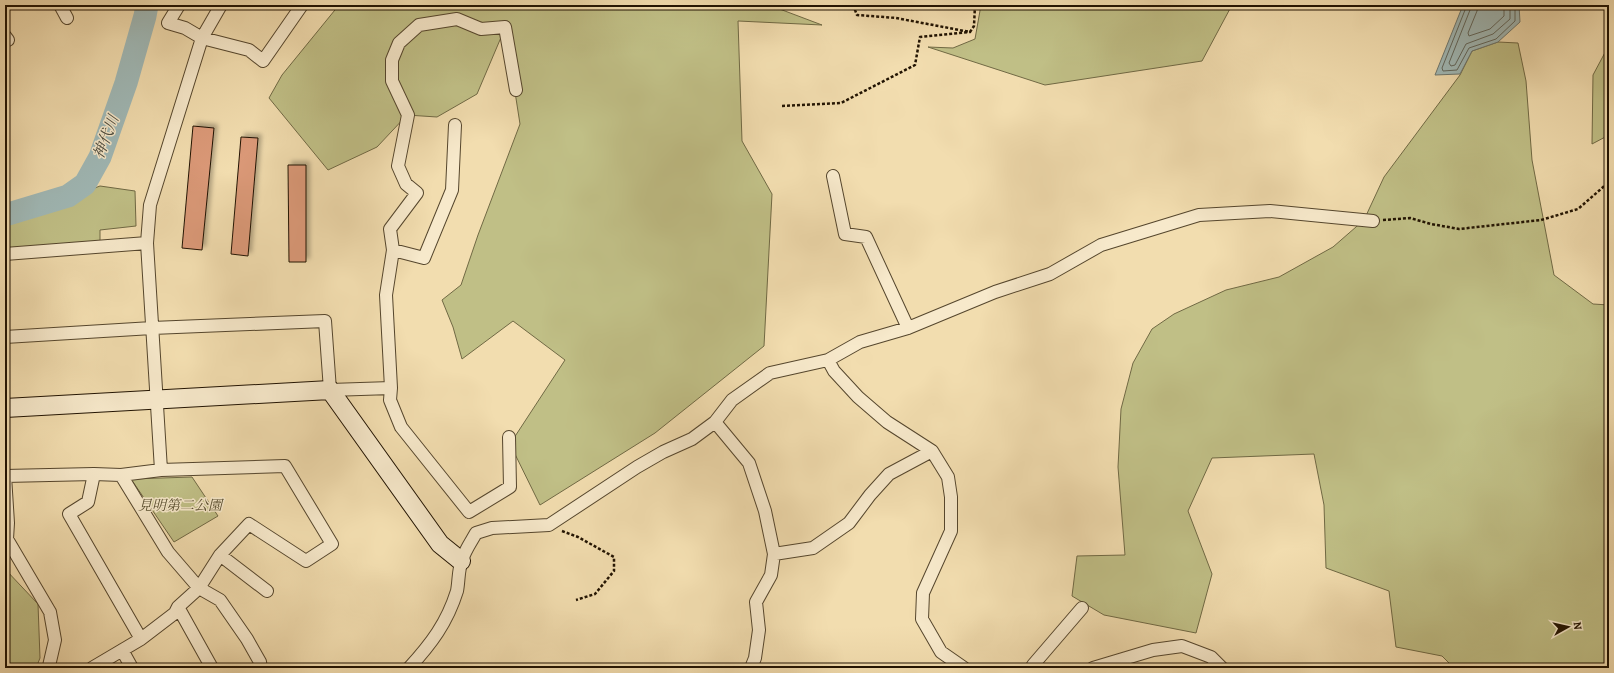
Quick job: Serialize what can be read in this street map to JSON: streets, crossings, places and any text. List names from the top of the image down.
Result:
{
  "water": ["神代川"],
  "parks": ["見明第二公園"],
  "north": "right"
}
